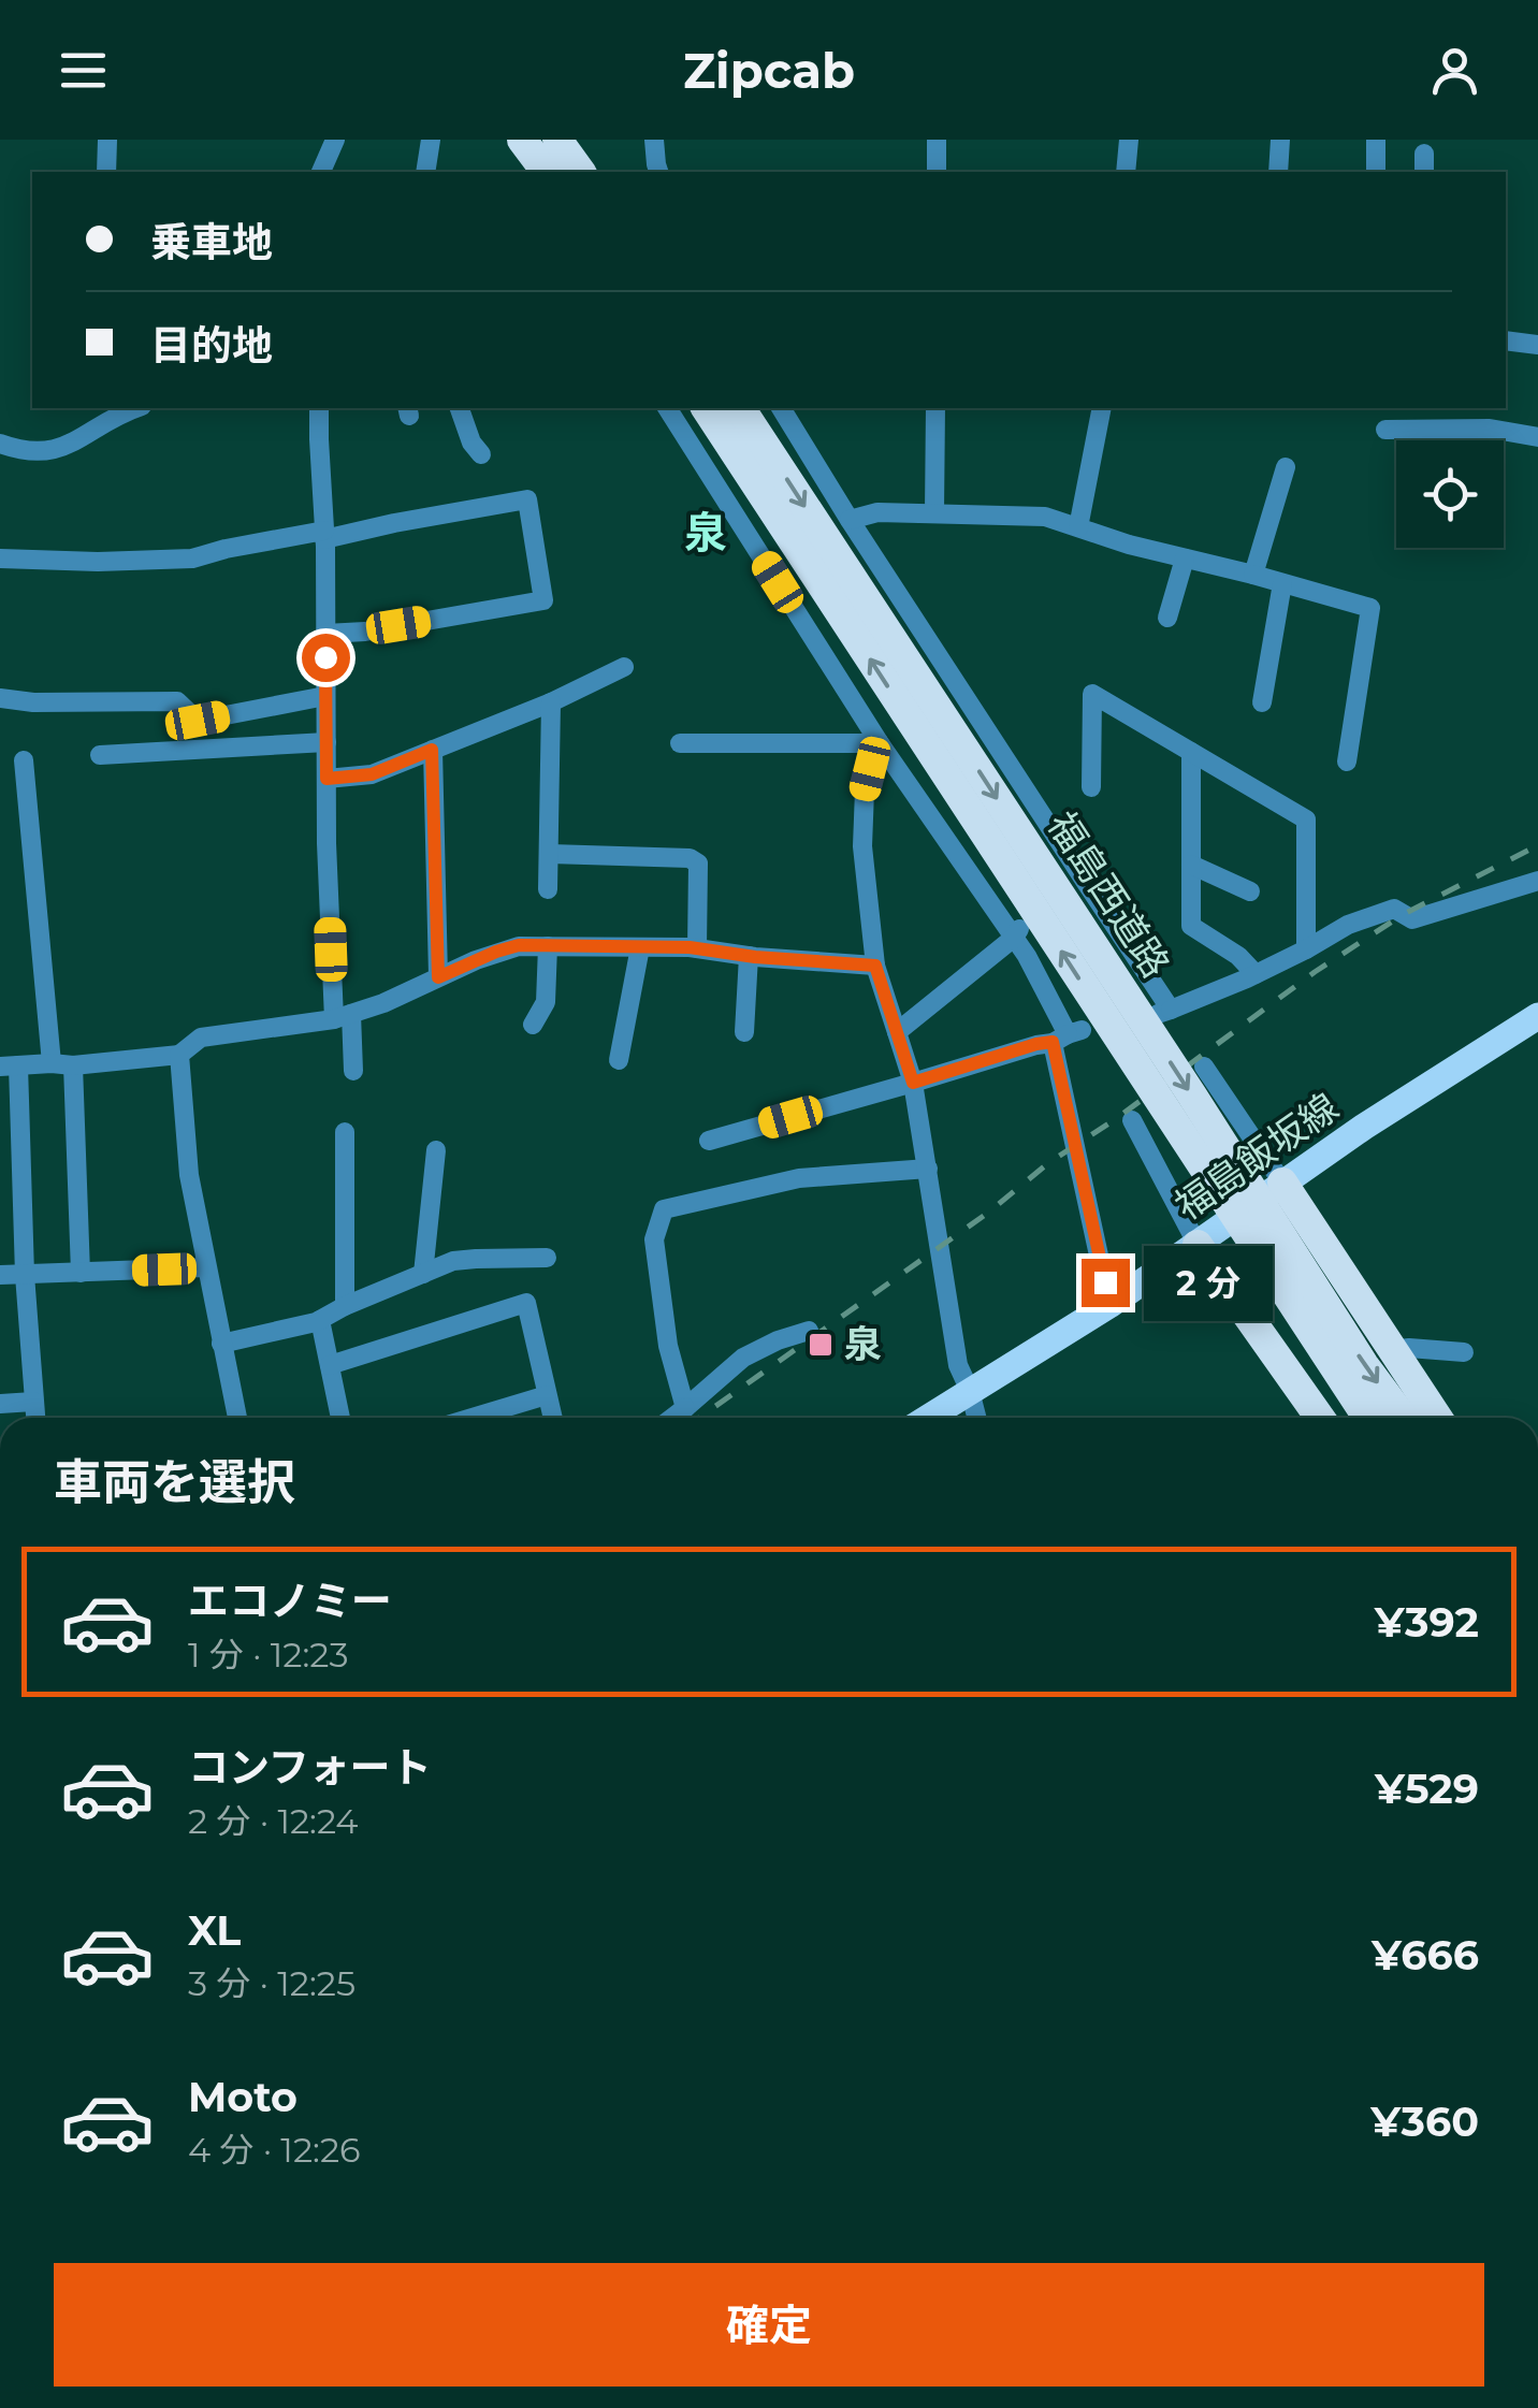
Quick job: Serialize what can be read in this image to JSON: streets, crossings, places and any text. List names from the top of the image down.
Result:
{
  "streets": {
    "highway": ["福島西道路"],
    "main road": ["福島飯坂線"]
  },
  "districts": ["泉"],
  "places": {
    "transit": ["泉"]
  },
  "page": {
    "header": "Zipcab",
    "banner": ["乗車地", "目的地"],
    "bubble": "2 分",
    "heading": "車両を選択",
    "list": [
      {
        "name": "エコノミー",
        "note": "1 分 · 12:23",
        "value": "¥392"
      },
      {
        "name": "コンフォート",
        "note": "2 分 · 12:24",
        "value": "¥529"
      },
      {
        "name": "XL",
        "note": "3 分 · 12:25",
        "value": "¥666"
      },
      {
        "name": "Moto",
        "note": "4 分 · 12:26",
        "value": "¥360"
      }
    ],
    "buttons": "確定"
  }
}
